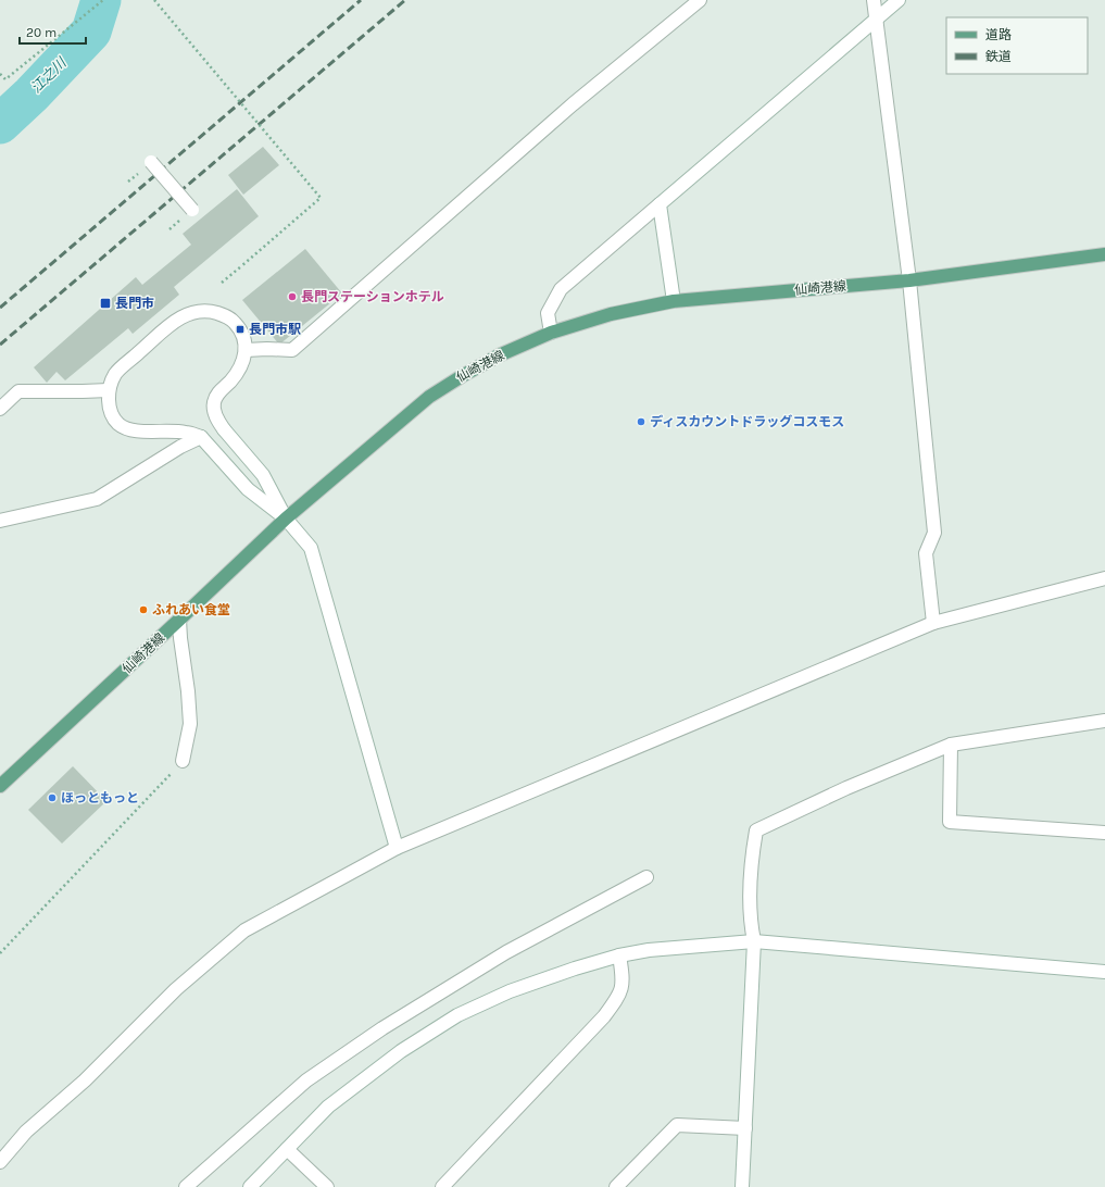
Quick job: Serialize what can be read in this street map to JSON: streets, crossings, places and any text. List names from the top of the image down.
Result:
{
  "streets": {
    "main road": ["仙崎港線"]
  },
  "water": ["江之川"],
  "places": {
    "other": [
      "長門ステーションホテル",
      "ディスカウントドラッグコスモス",
      "ふれあい食堂",
      "ほっともっと"
    ],
    "transit": ["長門市", "長門市駅"]
  },
  "legend": ["道路", "鉄道"],
  "scale_bar": "20 m"
}
